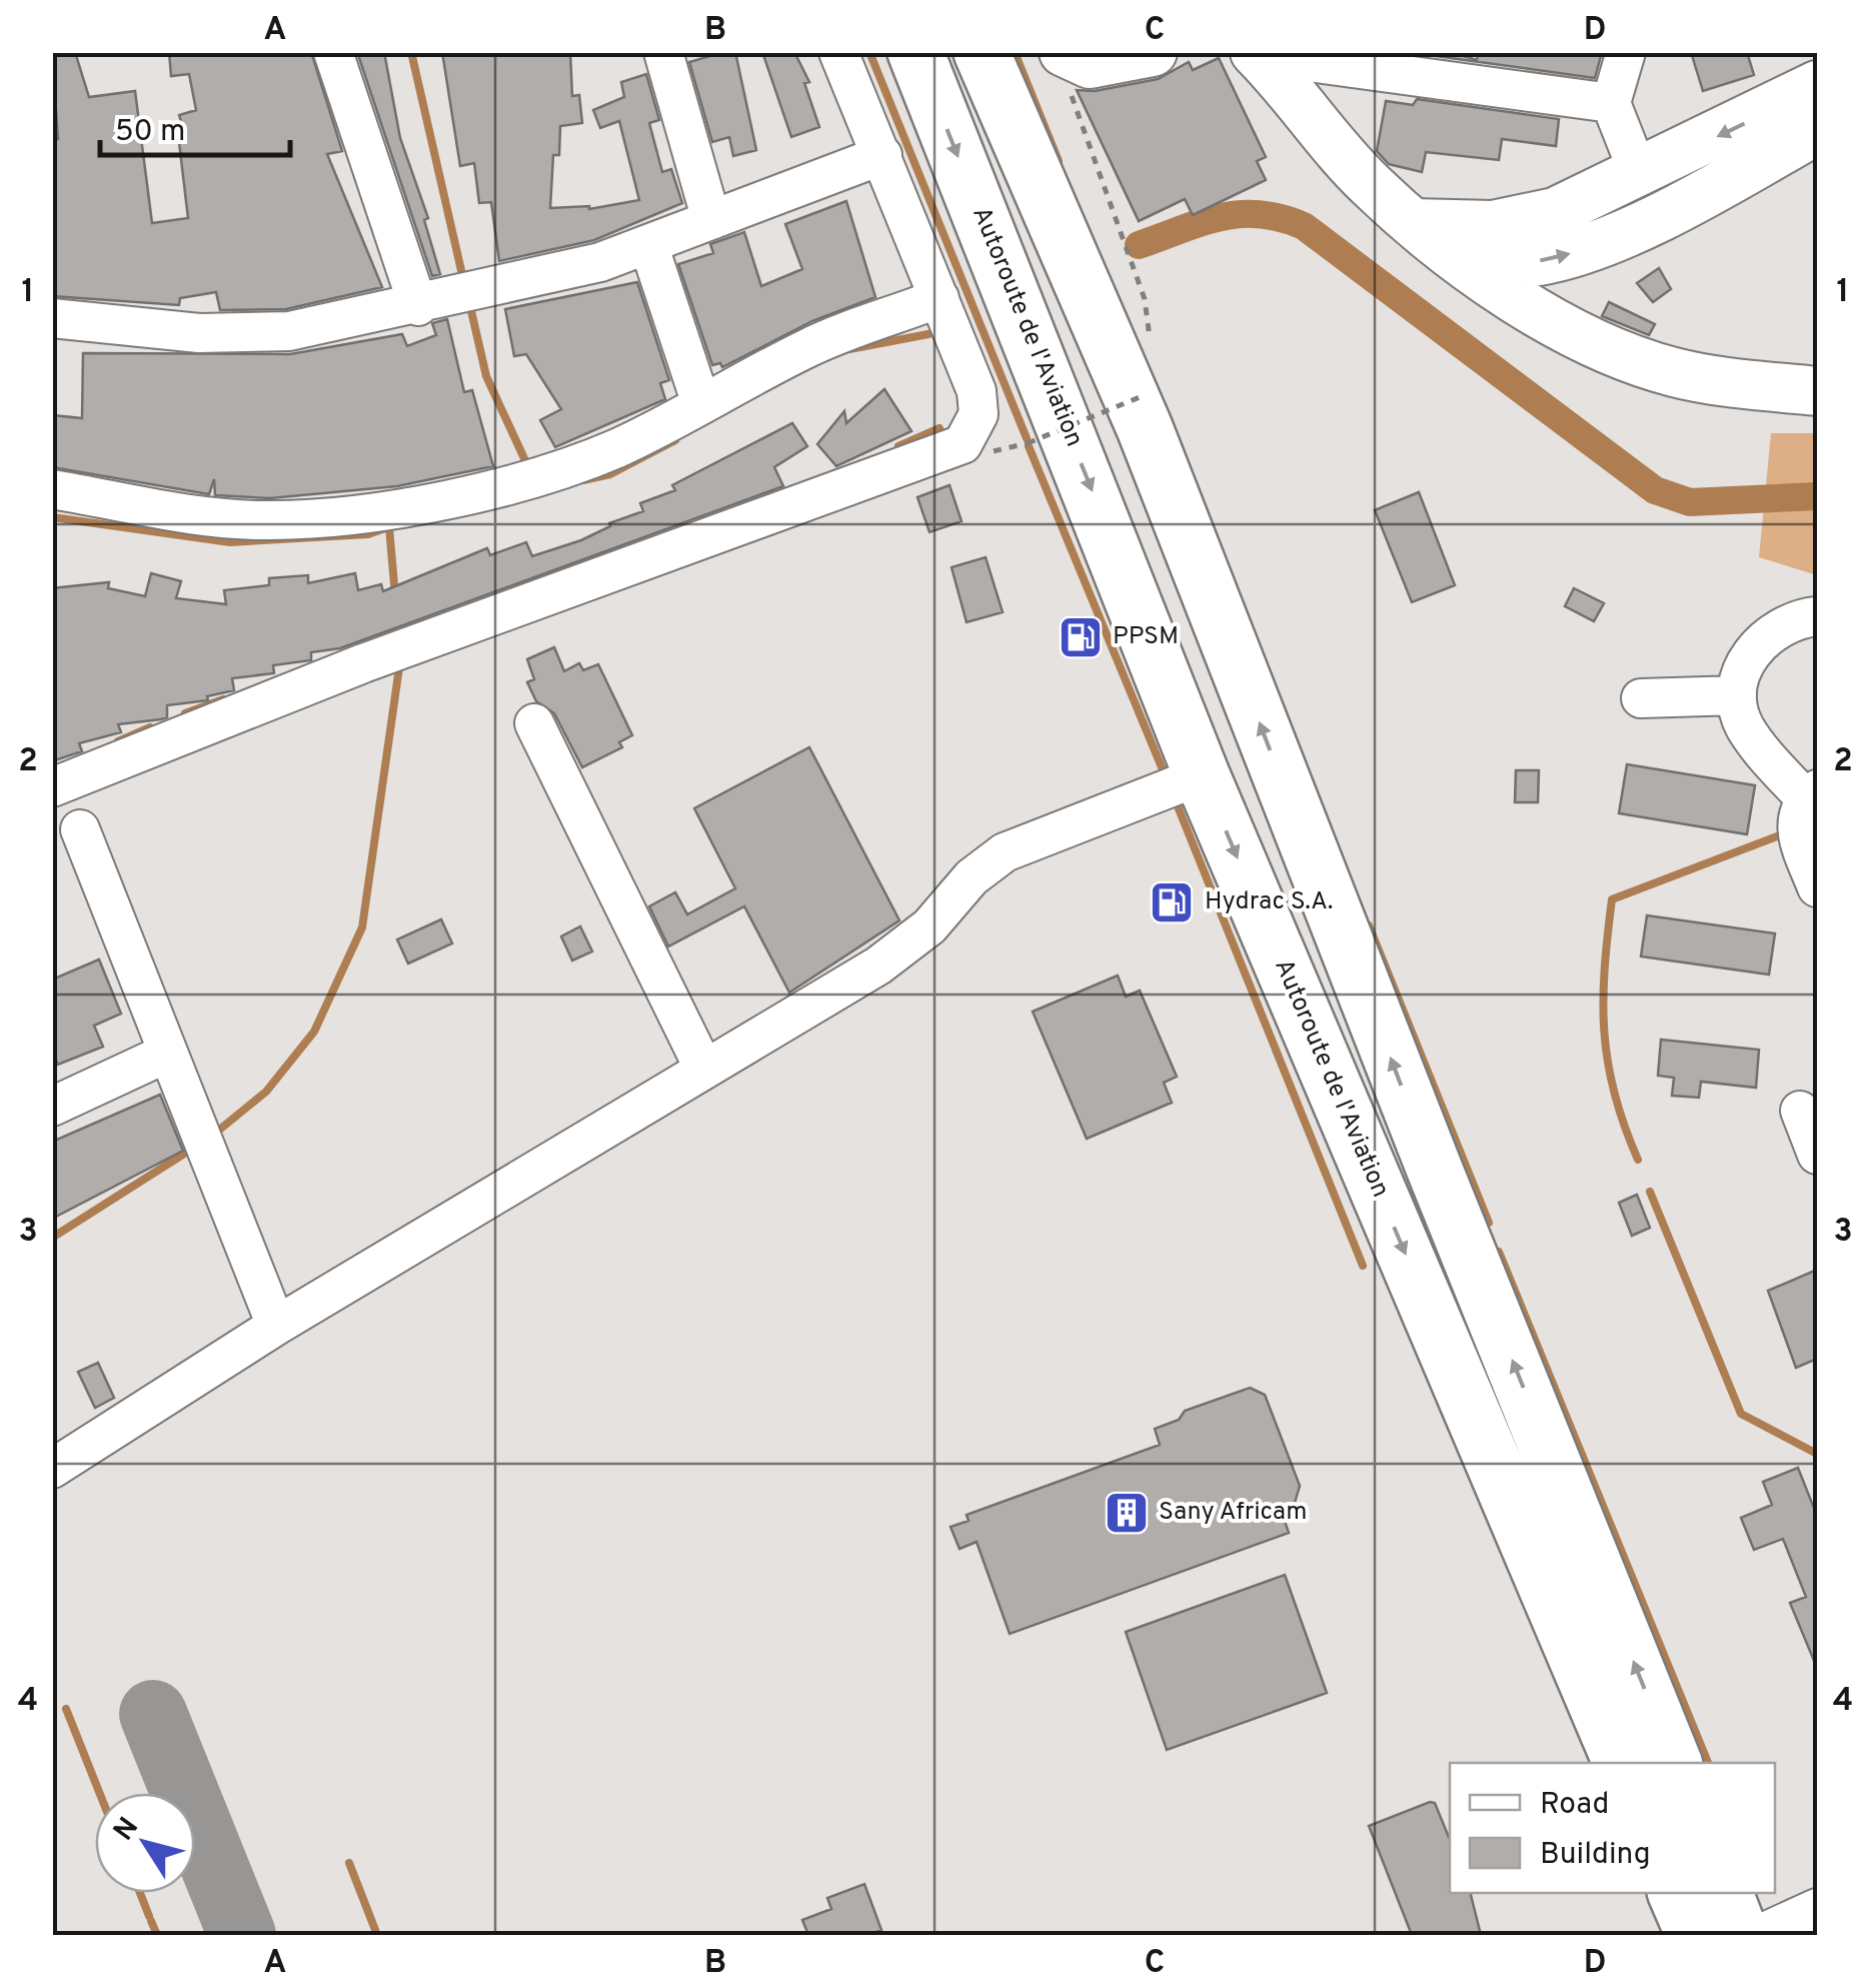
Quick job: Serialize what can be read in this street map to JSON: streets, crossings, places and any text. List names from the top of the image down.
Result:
{
  "streets": {
    "highway": ["Autoroute de l'Aviation"]
  },
  "places": {
    "fuel station": ["PPSM", "Hydrac S.A."],
    "building": ["Sany Africam"]
  },
  "legend": ["Road", "Building"],
  "scale_bar": "50 m",
  "north": "top left",
  "grid": {
    "columns": [
      "A",
      "B",
      "C",
      "D"
    ],
    "rows": [
      "1",
      "2",
      "3",
      "4"
    ]
  }
}
